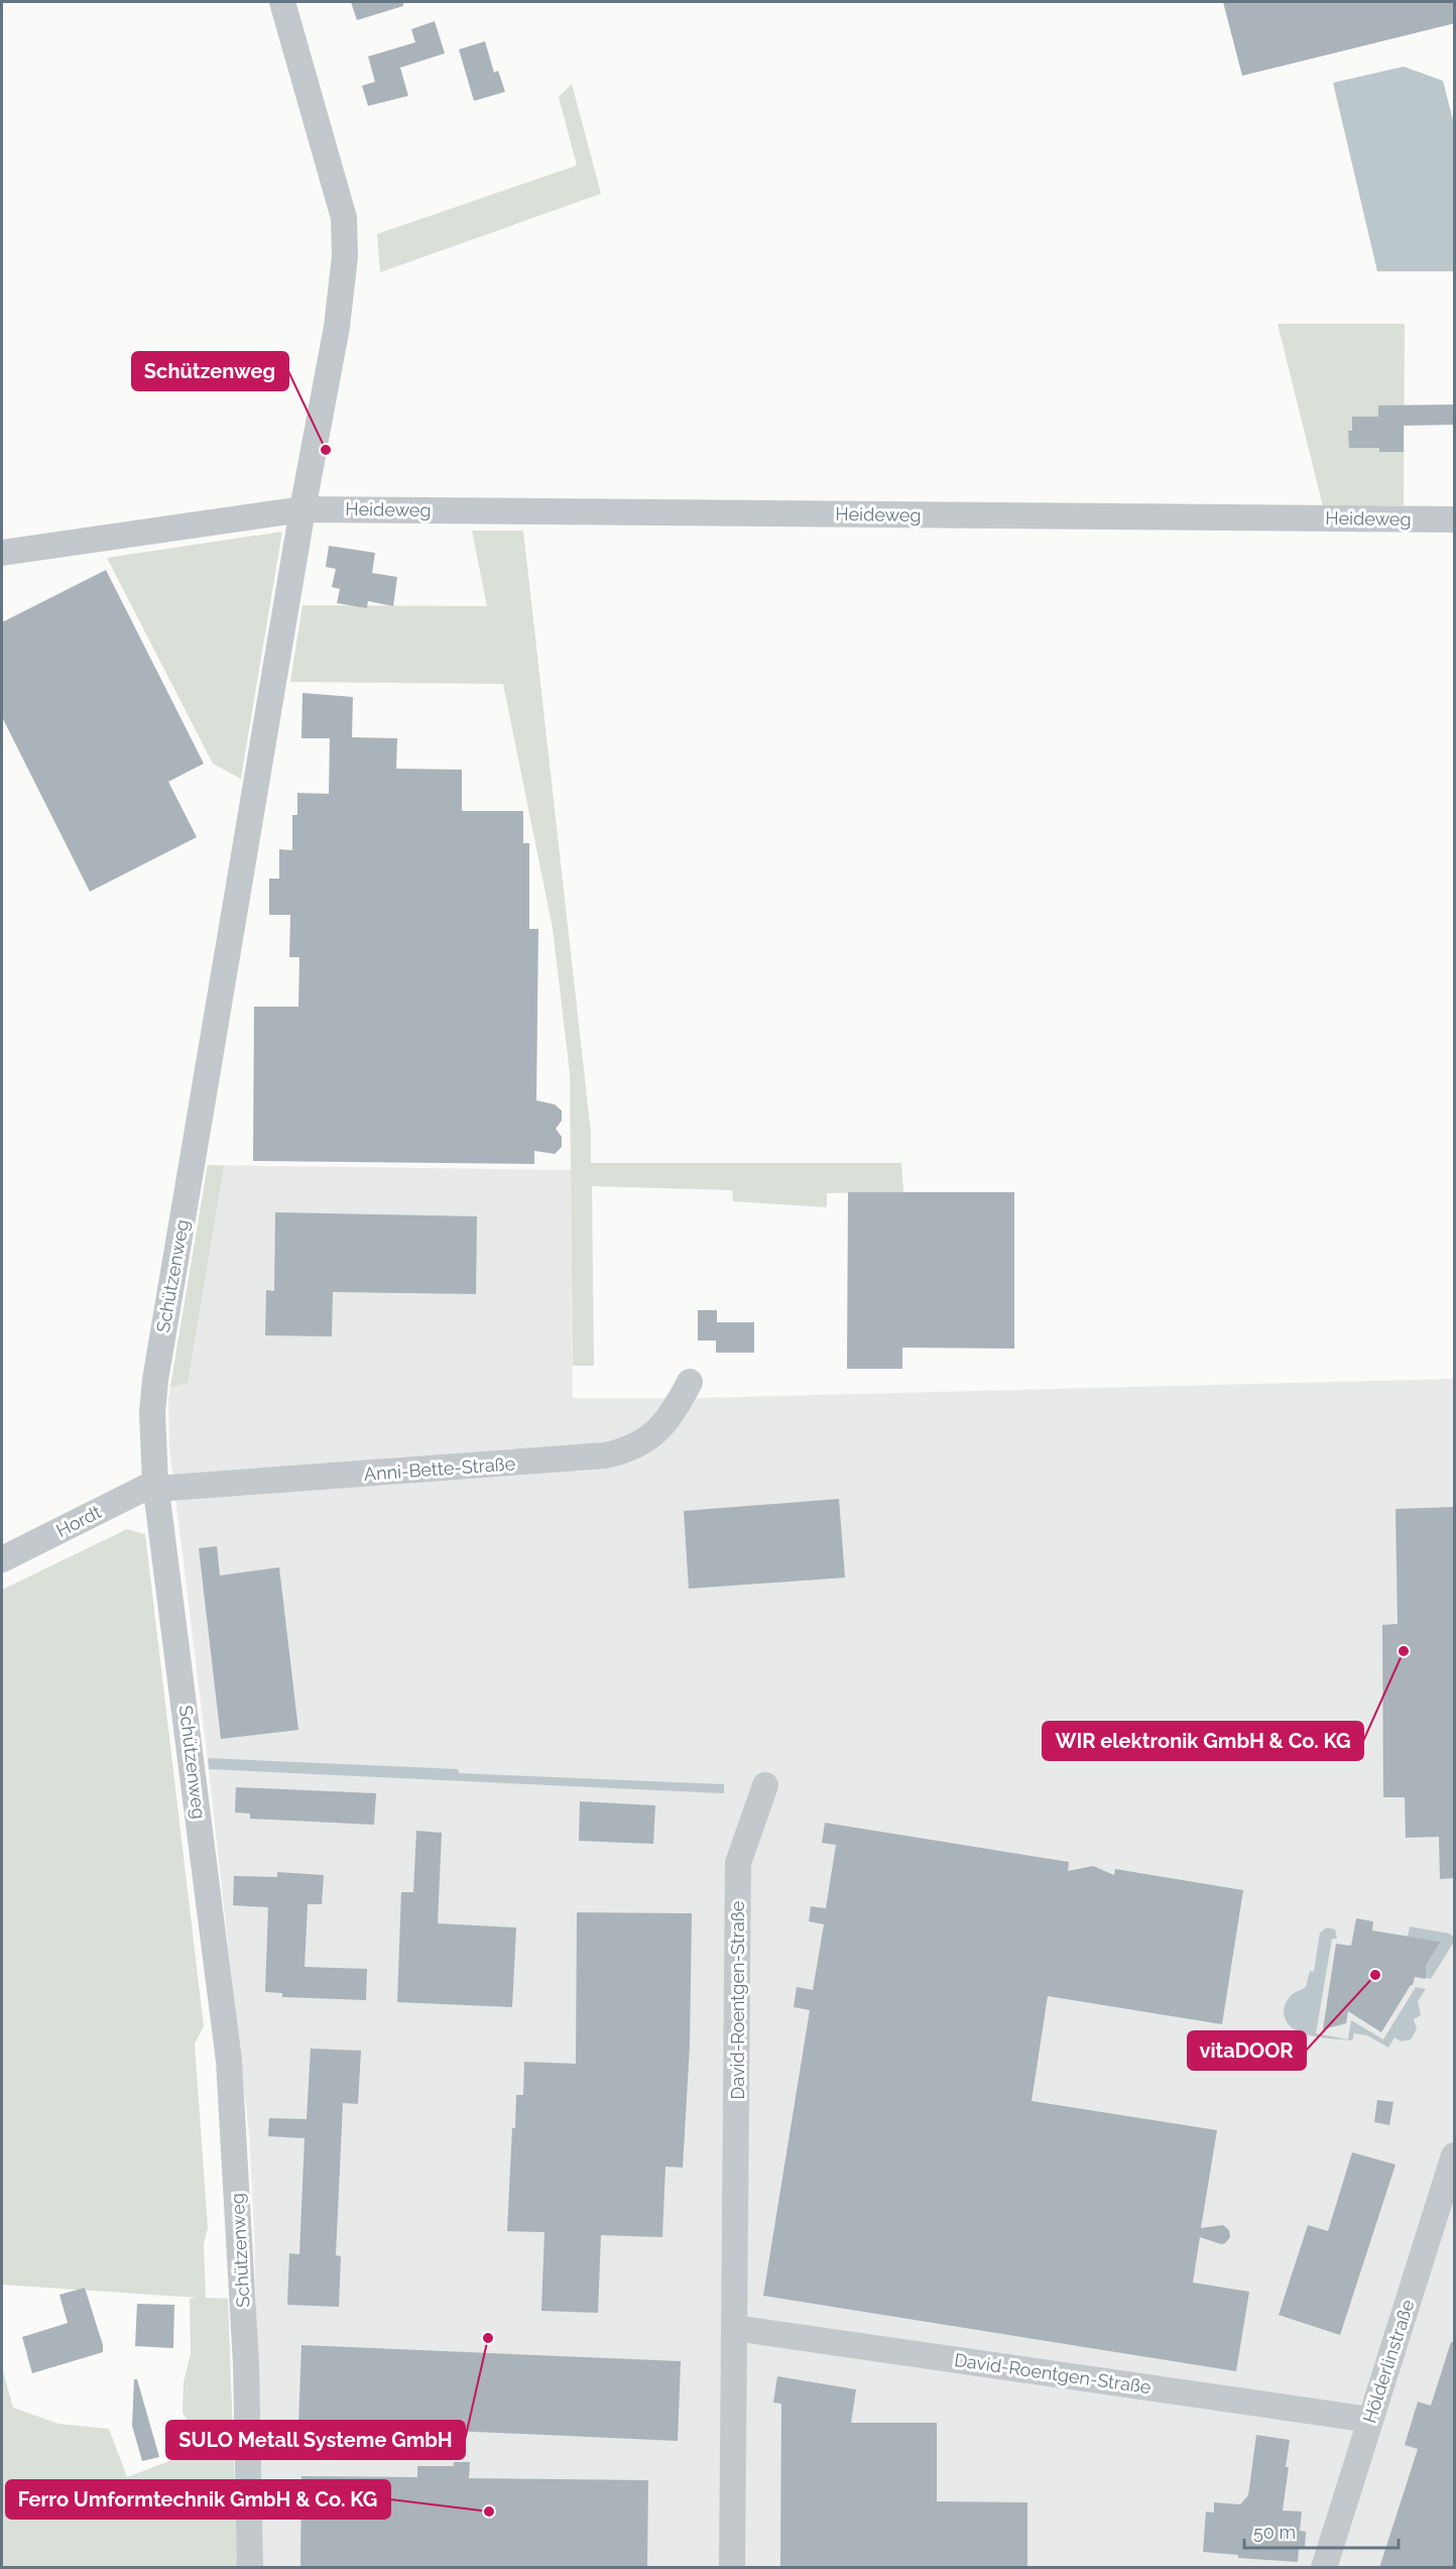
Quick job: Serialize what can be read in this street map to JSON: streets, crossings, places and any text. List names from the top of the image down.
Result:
{
  "streets": {
    "street": [
      "Heideweg",
      "Schützenweg",
      "Anni-Bette-Straße",
      "Hordt",
      "David-Roentgen-Straße",
      "Hölderlinstraße"
    ]
  },
  "crossings": [
    ["Heideweg", "Schützenweg"],
    ["Schützenweg", "Anni-Bette-Straße"],
    ["Schützenweg", "Hordt"],
    ["Anni-Bette-Straße", "Hordt"],
    ["David-Roentgen-Straße", "Hölderlinstraße"]
  ],
  "places": [
    "Schützenweg",
    "WIR elektronik GmbH & Co. KG",
    "vitaDOOR",
    "SULO Metall Systeme GmbH",
    "Ferro Umformtechnik GmbH & Co. KG"
  ],
  "scale_bar": "50 m"
}
